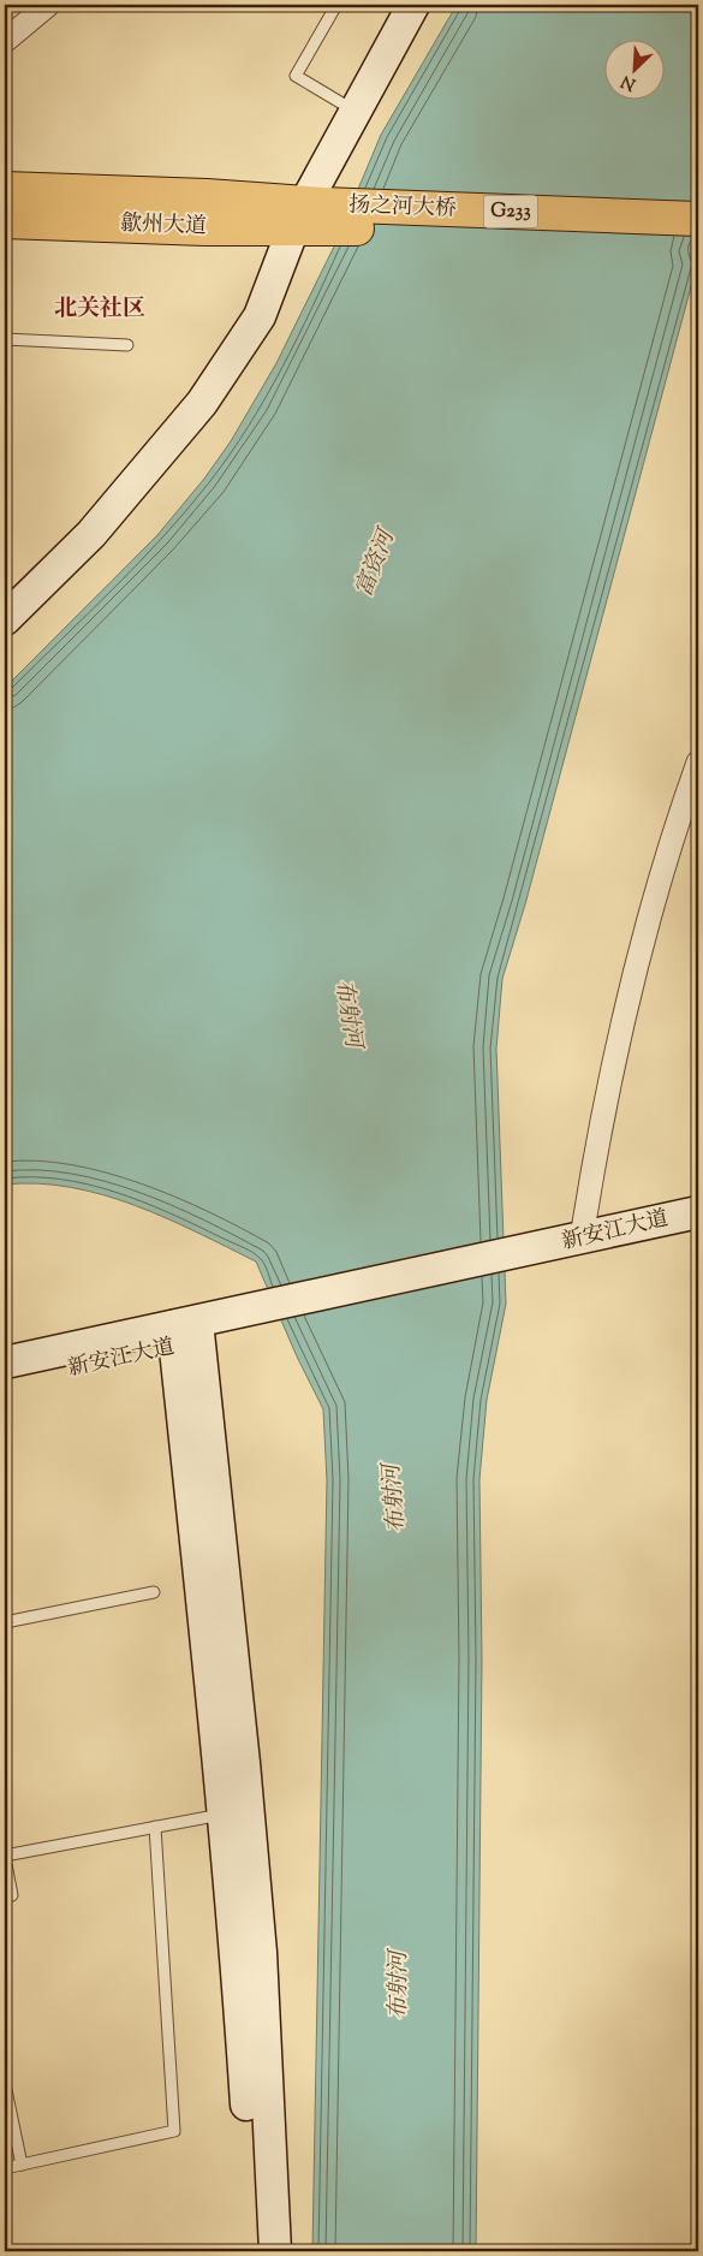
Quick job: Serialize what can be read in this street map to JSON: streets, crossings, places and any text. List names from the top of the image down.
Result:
{
  "streets": {
    "highway": ["扬之河大桥", "G233", "歙州大道"],
    "street": ["新安江大道"]
  },
  "crossings": [
    ["扬之河大桥", "歙州大道"]
  ],
  "districts": ["北关社区"],
  "water": ["富资河", "布射河"],
  "north": "bottom left"
}
